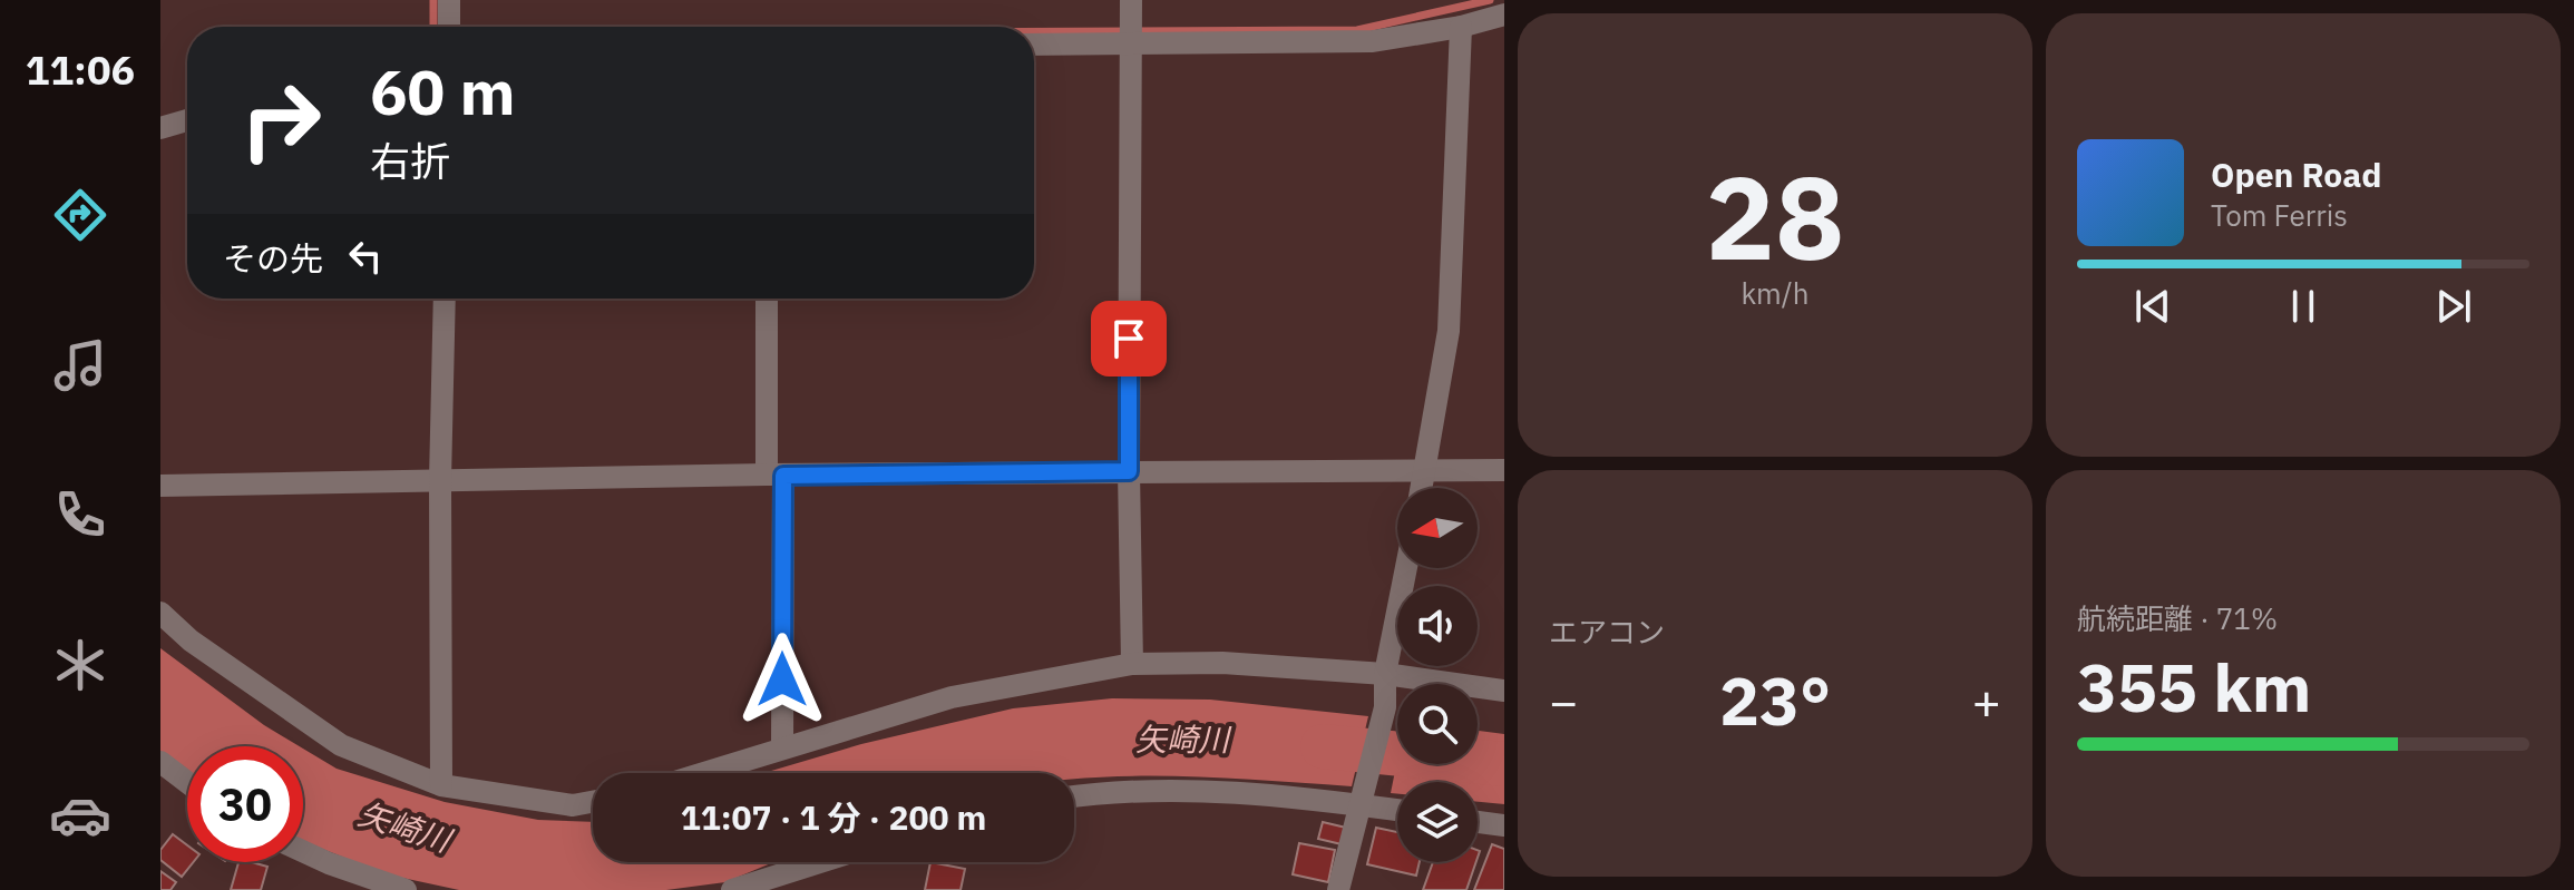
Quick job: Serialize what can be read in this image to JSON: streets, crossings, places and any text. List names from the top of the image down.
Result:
{
  "water": ["矢崎川"],
  "north": "left",
  "page": {
    "tabs": "11:06",
    "tile": [
      ["28", "km/h"],
      "エアコン",
      ["航続距離 · 71%", "355 km"]
    ],
    "turn": ["60 m", "右折"],
    "song": ["Open Road", "Tom Ferris"],
    "then": "その先",
    "heat": ["−", "23°", "+"],
    "limit": "30",
    "trip": "11:07 · 1 分 · 200 m"
  }
}
